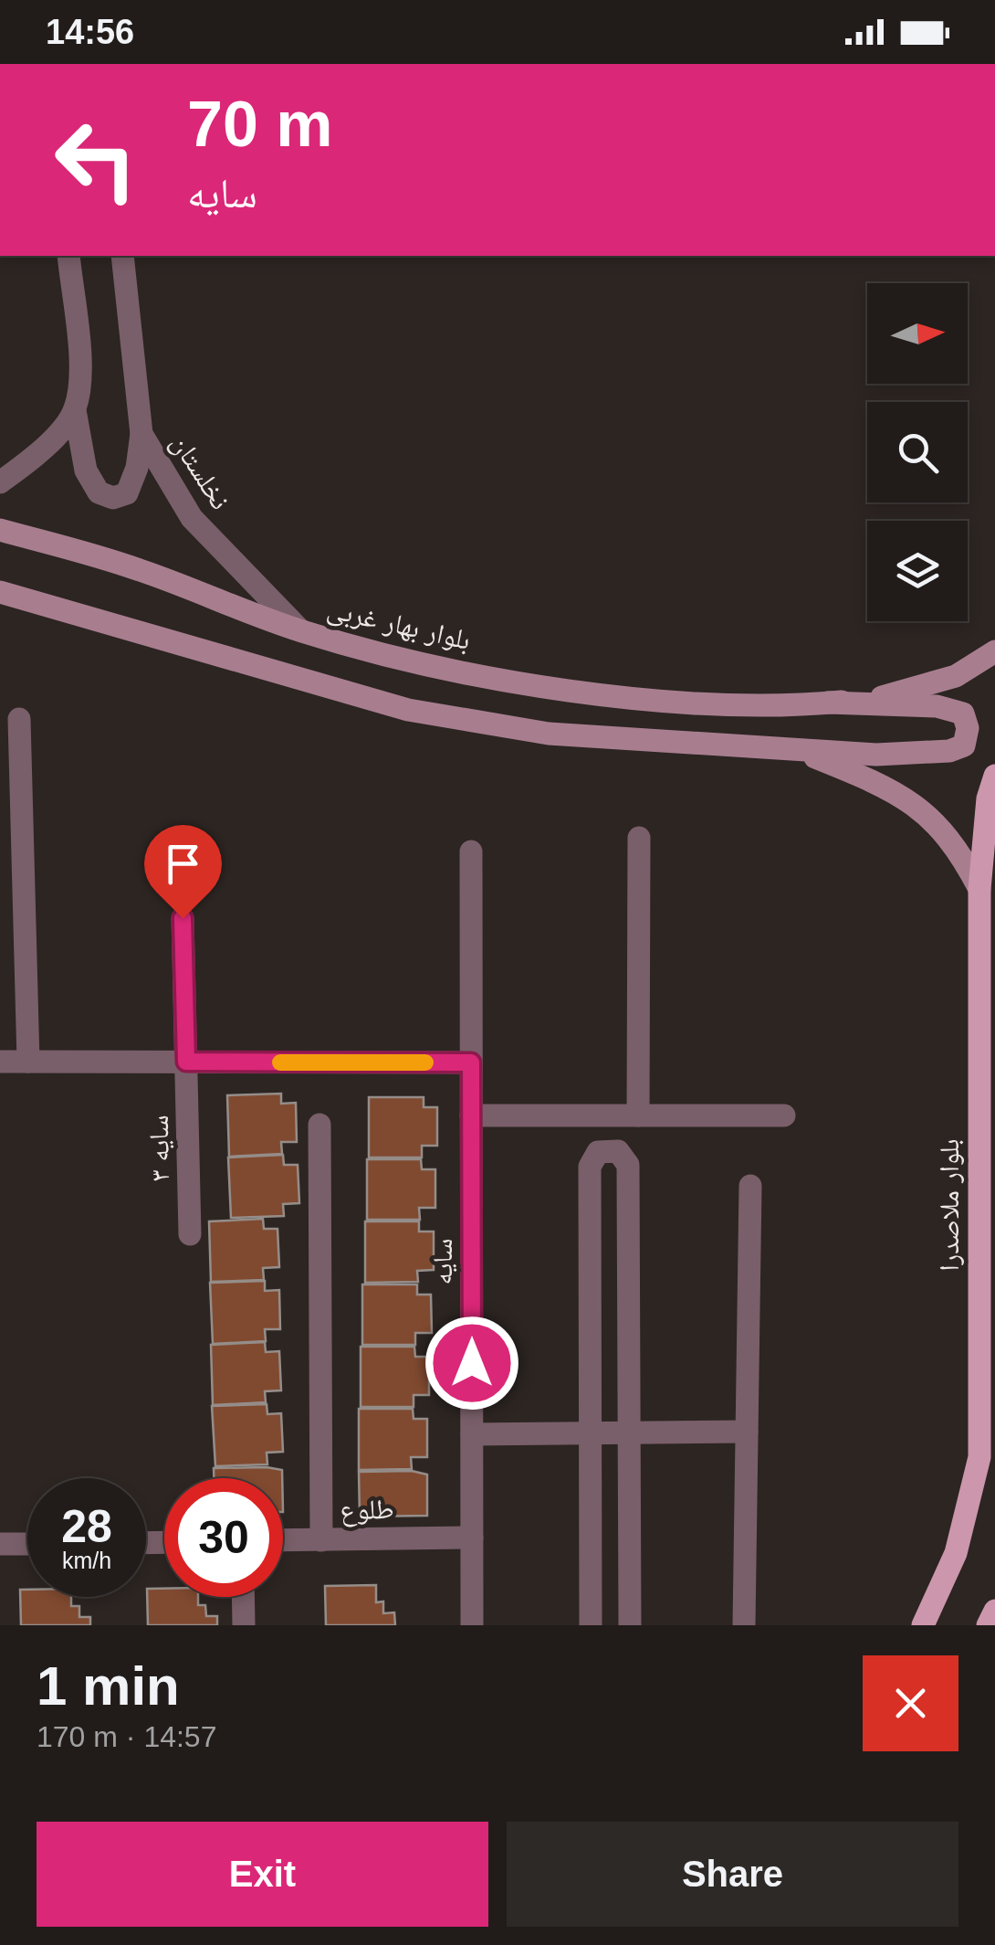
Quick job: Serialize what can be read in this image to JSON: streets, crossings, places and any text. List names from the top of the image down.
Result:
{
  "streets": {
    "main road": ["بلوار بهار غربی", "بلوار ملاصدرا"],
    "street": [
      "نخلستان",
      "سایه ۳",
      "سایه",
      "طلوع"
    ]
  },
  "crossings": [
    ["نخلستان", "بلوار بهار غربی"],
    ["سایه", "طلوع"]
  ],
  "north": "right",
  "page": {
    "status": "14:56",
    "turn": ["70 m", "سایه"],
    "speed": "28 km/h",
    "limit": "30",
    "heading": ["1 min", "170 m · 14:57"],
    "buttons": ["Exit", "Share"]
  }
}
